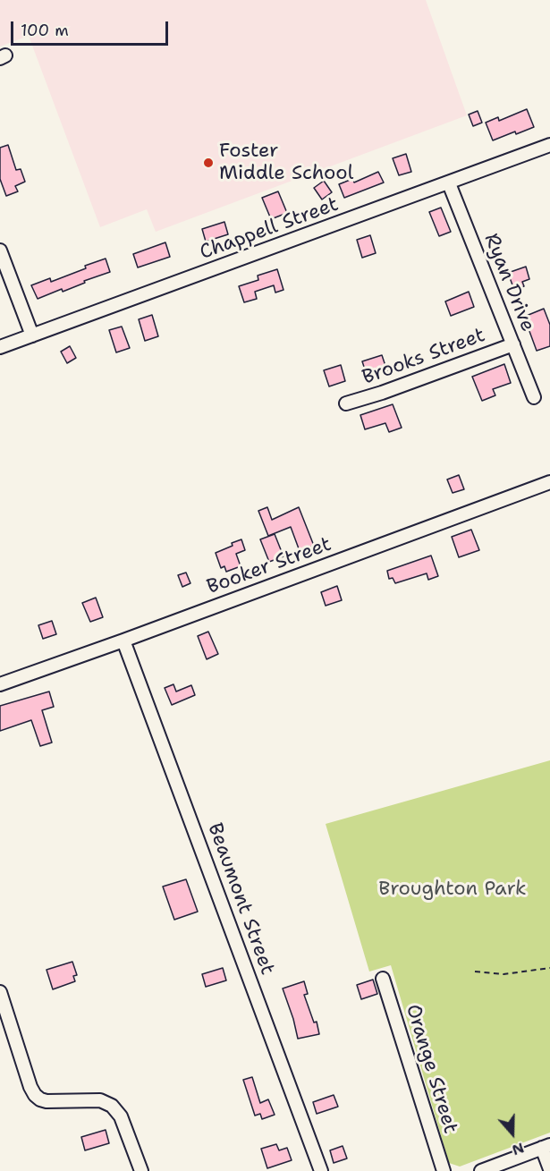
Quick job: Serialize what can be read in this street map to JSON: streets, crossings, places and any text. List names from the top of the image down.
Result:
{
  "streets": {
    "street": [
      "Chappell Street",
      "Ryan Drive",
      "Brooks Street",
      "Booker Street",
      "Beaumont Street",
      "Orange Street"
    ]
  },
  "crossings": [
    ["Chappell Street", "Ryan Drive"],
    ["Ryan Drive", "Brooks Street"],
    ["Booker Street", "Beaumont Street"]
  ],
  "parks": ["Broughton Park"],
  "places": ["Foster Middle School"],
  "scale_bar": "100 m",
  "north": "bottom"
}
